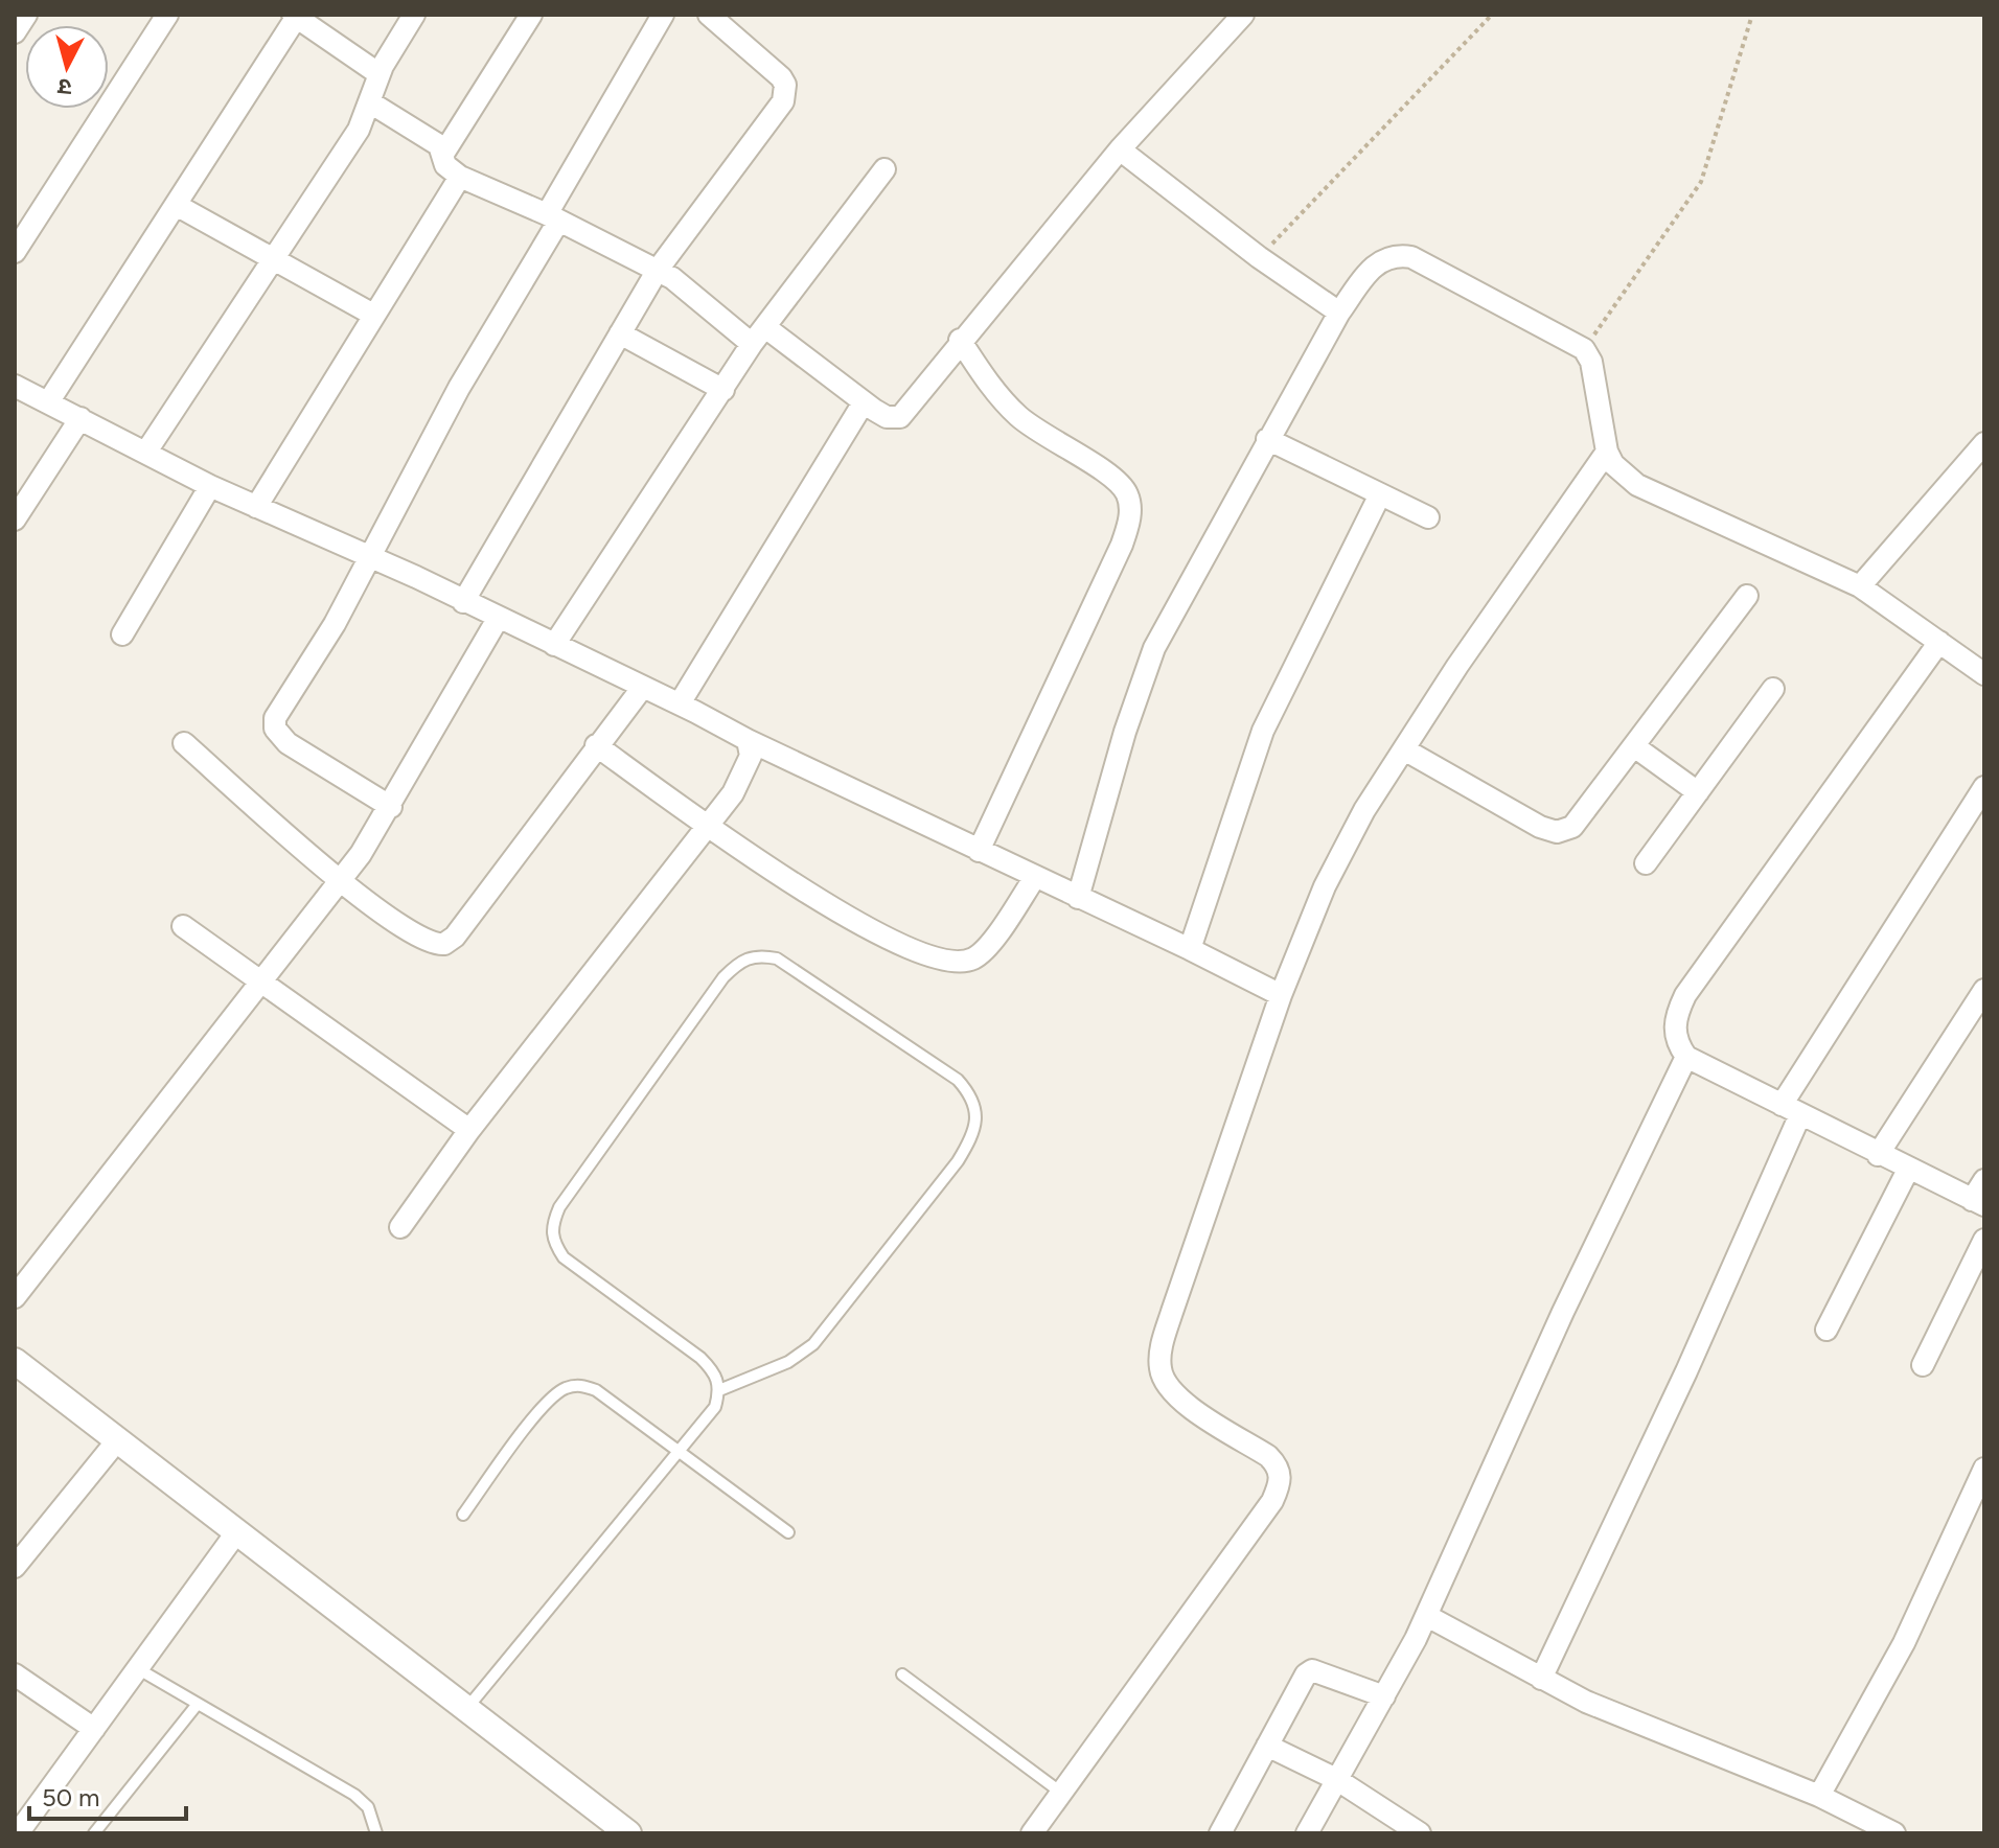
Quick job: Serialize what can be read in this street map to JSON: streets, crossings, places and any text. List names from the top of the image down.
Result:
{
  "scale_bar": "50 m",
  "north": "bottom"
}
